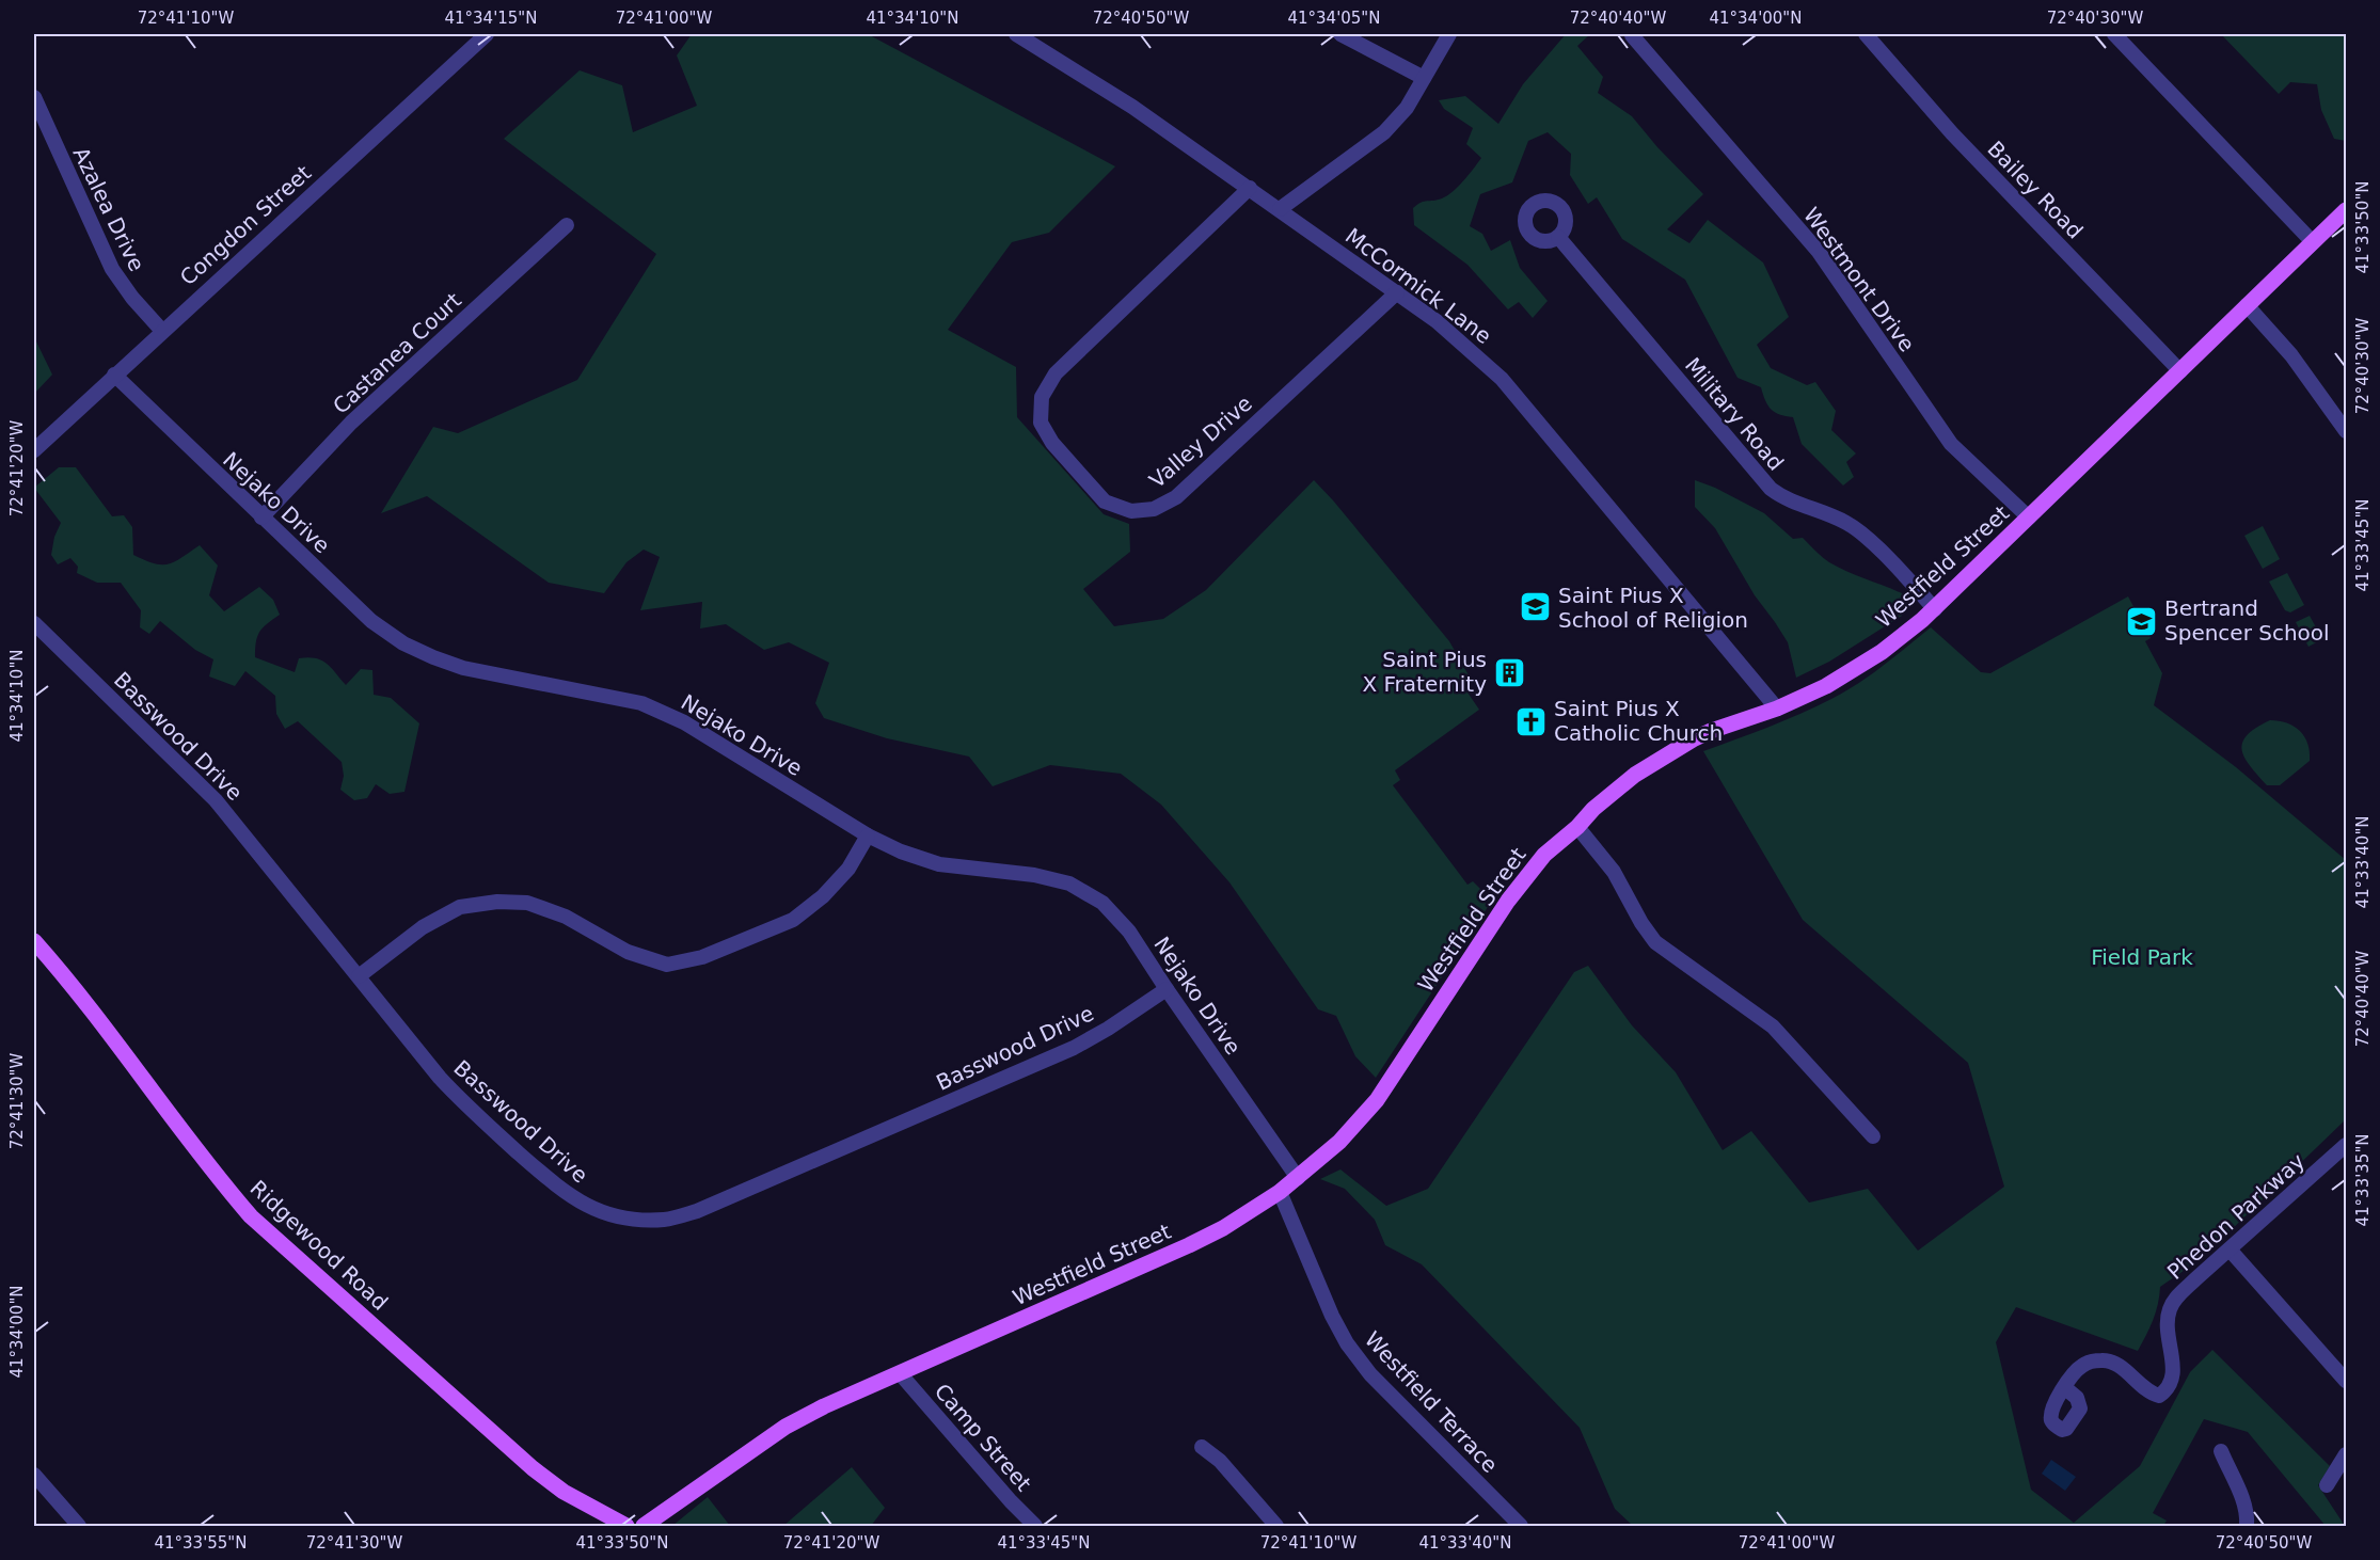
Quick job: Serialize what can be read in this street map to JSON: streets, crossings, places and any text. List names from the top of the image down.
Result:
{
  "streets": {
    "main road": ["Westfield Street", "Ridgewood Road"],
    "street": [
      "Bailey Road",
      "Azalea Drive",
      "Congdon Street",
      "Westmont Drive",
      "McCormick Lane",
      "Castanea Court",
      "Military Road",
      "Valley Drive",
      "Nejako Drive",
      "Basswood Drive",
      "Phedon Parkway",
      "Westfield Terrace",
      "Camp Street"
    ]
  },
  "crossings": [
    ["Bailey Road", "Westfield Street"],
    ["Azalea Drive", "Congdon Street"],
    ["Congdon Street", "Nejako Drive"],
    ["Westmont Drive", "Westfield Street"],
    ["McCormick Lane", "Valley Drive"],
    ["McCormick Lane", "Westfield Street"],
    ["Castanea Court", "Nejako Drive"],
    ["Military Road", "Westfield Street"],
    ["Nejako Drive", "Westfield Street"],
    ["Nejako Drive", "Basswood Drive"],
    ["Westfield Street", "Westfield Terrace"],
    ["Westfield Street", "Camp Street"]
  ],
  "parks": ["Field Park"],
  "places": {
    "school or university": ["Saint Pius X School of Religion", "Bertrand Spencer School"],
    "building": ["Saint Pius X Fraternity"],
    "church": ["Saint Pius X Catholic Church"]
  },
  "coordinates": [
    "72°41'10\"W",
    "41°34'15\"N",
    "72°41'00\"W",
    "41°34'10\"N",
    "72°40'50\"W",
    "41°34'05\"N",
    "72°40'40\"W",
    "41°34'00\"N",
    "72°40'30\"W",
    "41°33'50\"N",
    "72°41'20\"W",
    "41°33'45\"N",
    "41°33'40\"N",
    "72°41'30\"W",
    "41°33'35\"N",
    "41°33'55\"N"
  ]
}
